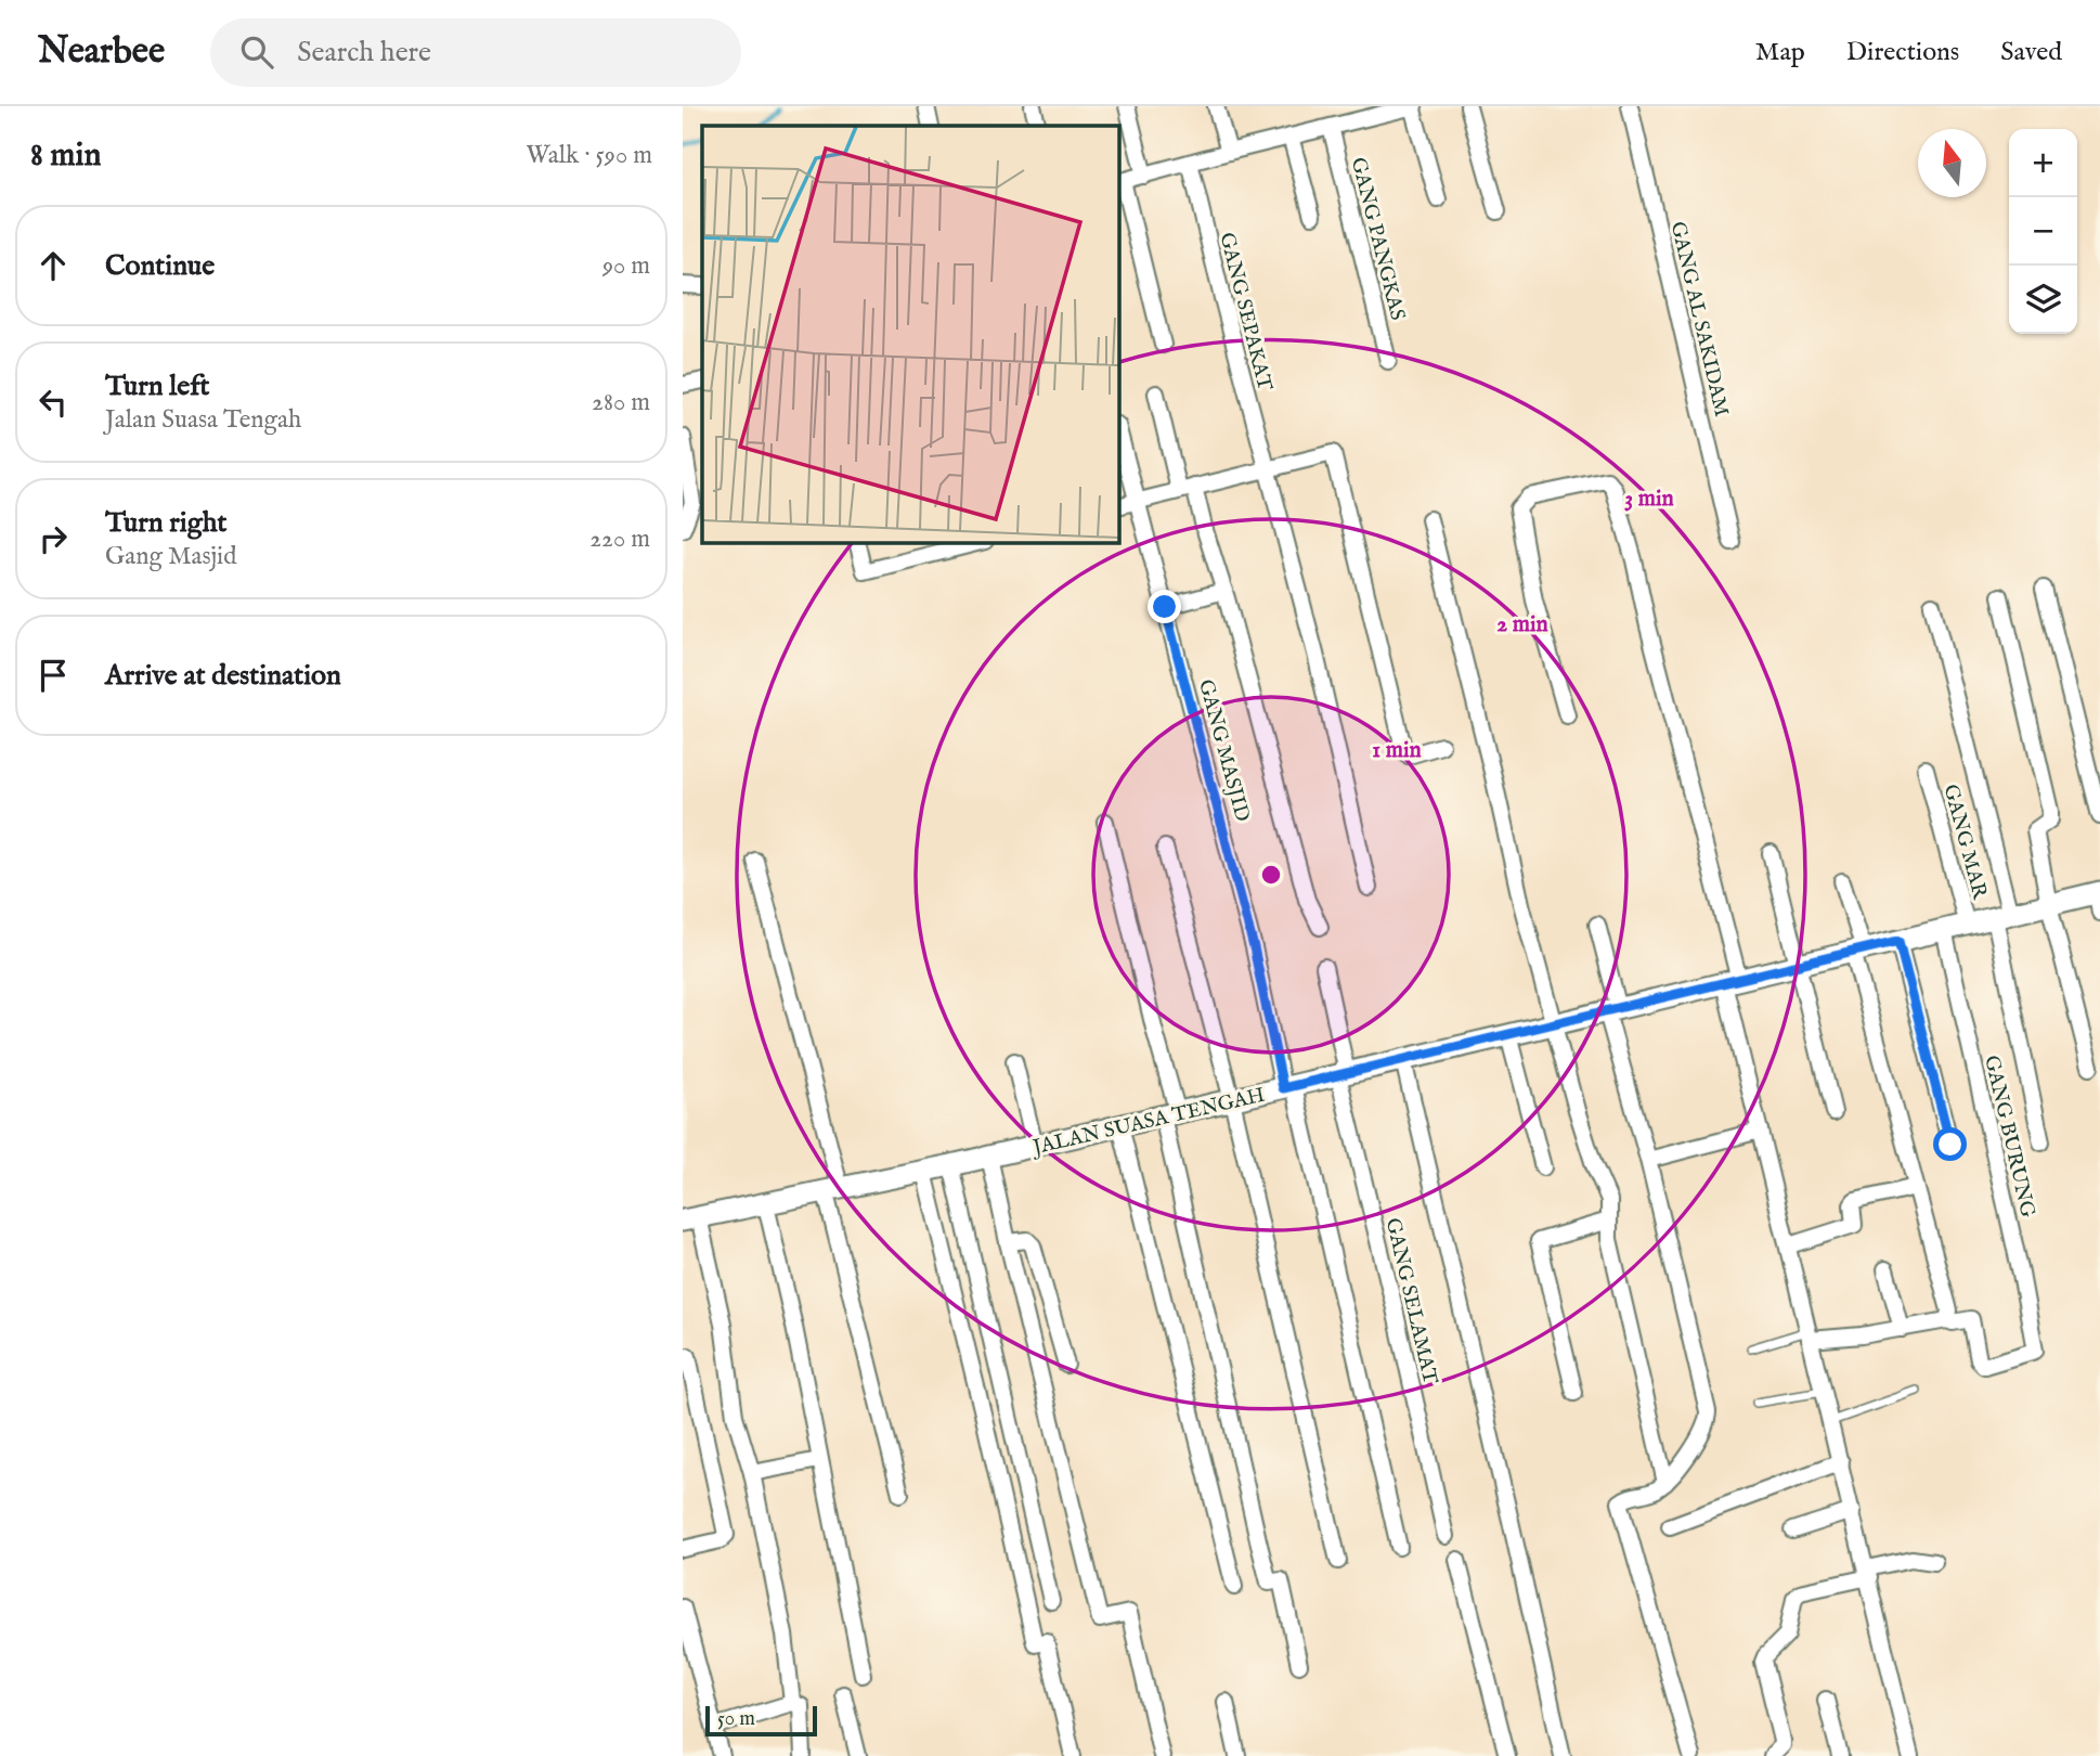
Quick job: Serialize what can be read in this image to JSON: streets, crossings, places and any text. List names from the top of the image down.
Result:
{
  "streets": {
    "street": [
      "GANG PANGKAS",
      "GANG SEPAKAT",
      "GANG AL SAKIDAM",
      "GANG MASJID",
      "GANG MAR",
      "JALAN SUASA TENGAH",
      "GANG BURUNG",
      "GANG SELAMAT"
    ]
  },
  "crossings": [
    ["GANG MASJID", "JALAN SUASA TENGAH"],
    ["GANG MAR", "JALAN SUASA TENGAH"],
    ["JALAN SUASA TENGAH", "GANG BURUNG"],
    ["JALAN SUASA TENGAH", "GANG SELAMAT"]
  ],
  "scale_bar": "50 m",
  "north": "top",
  "page": {
    "header": "Nearbee",
    "search": "Search here",
    "nav": ["Map", "Directions", "Saved"],
    "heading": ["8 min", "Walk · 590 m"],
    "map_buttons": ["+", "−"],
    "list": [
      ["Continue", "90 m"],
      ["Turn left", "Jalan Suasa Tengah", "280 m"],
      ["Turn right", "Gang Masjid", "220 m"],
      "Arrive at destination"
    ],
    "scale": "50 m"
  },
  "rings": ["3 min", "2 min", "1 min"]
}
